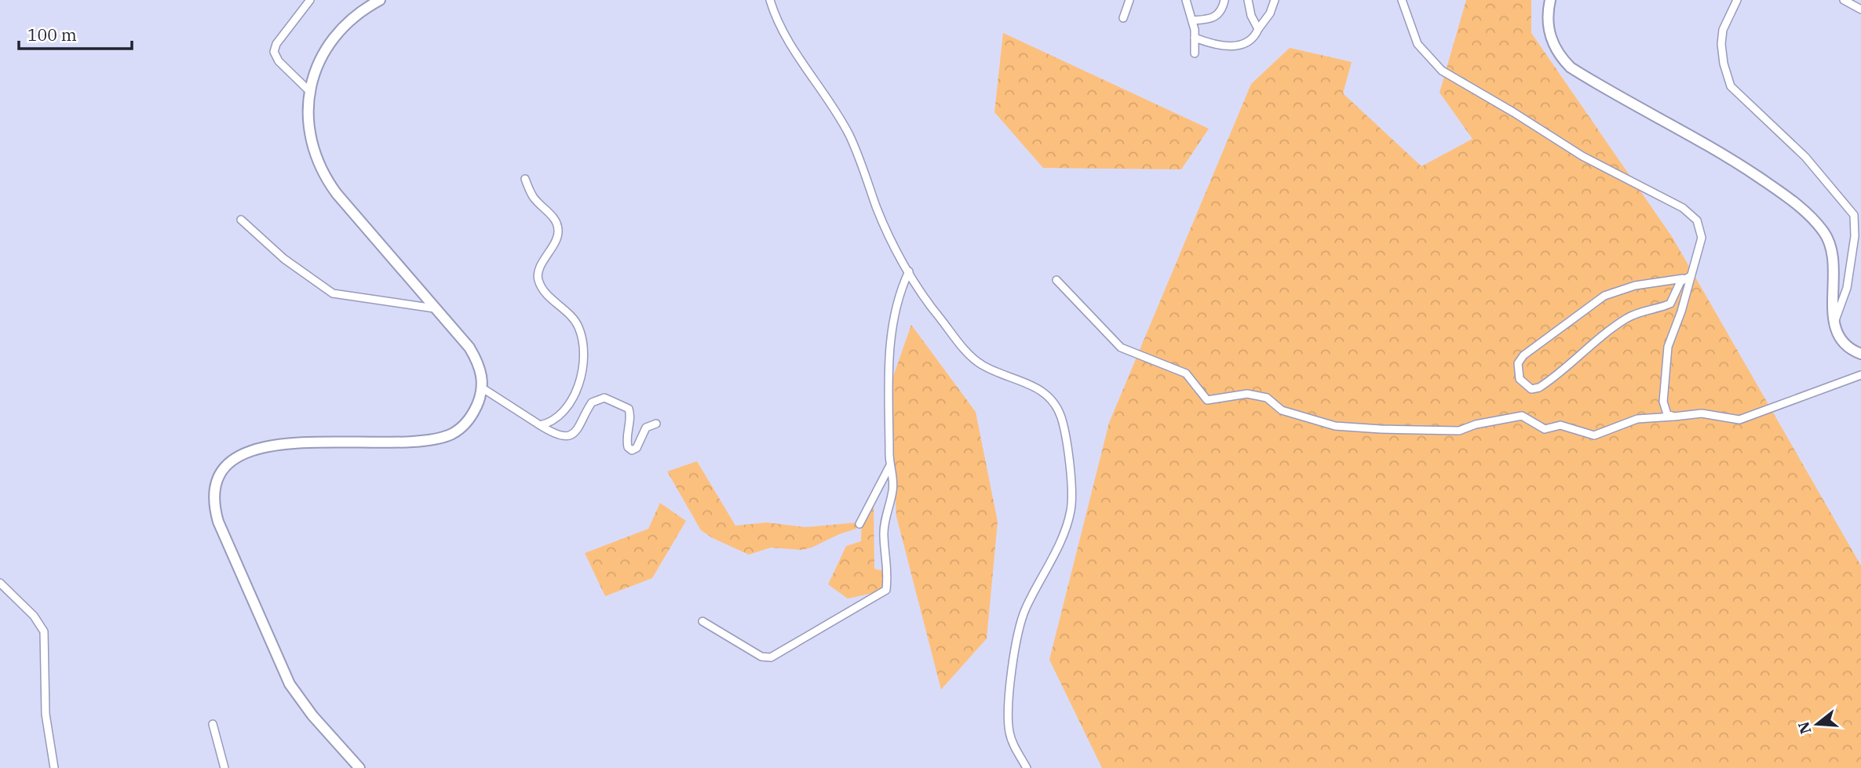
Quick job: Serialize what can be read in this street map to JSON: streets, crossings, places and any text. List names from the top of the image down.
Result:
{
  "scale_bar": "100 m",
  "north": "left"
}
